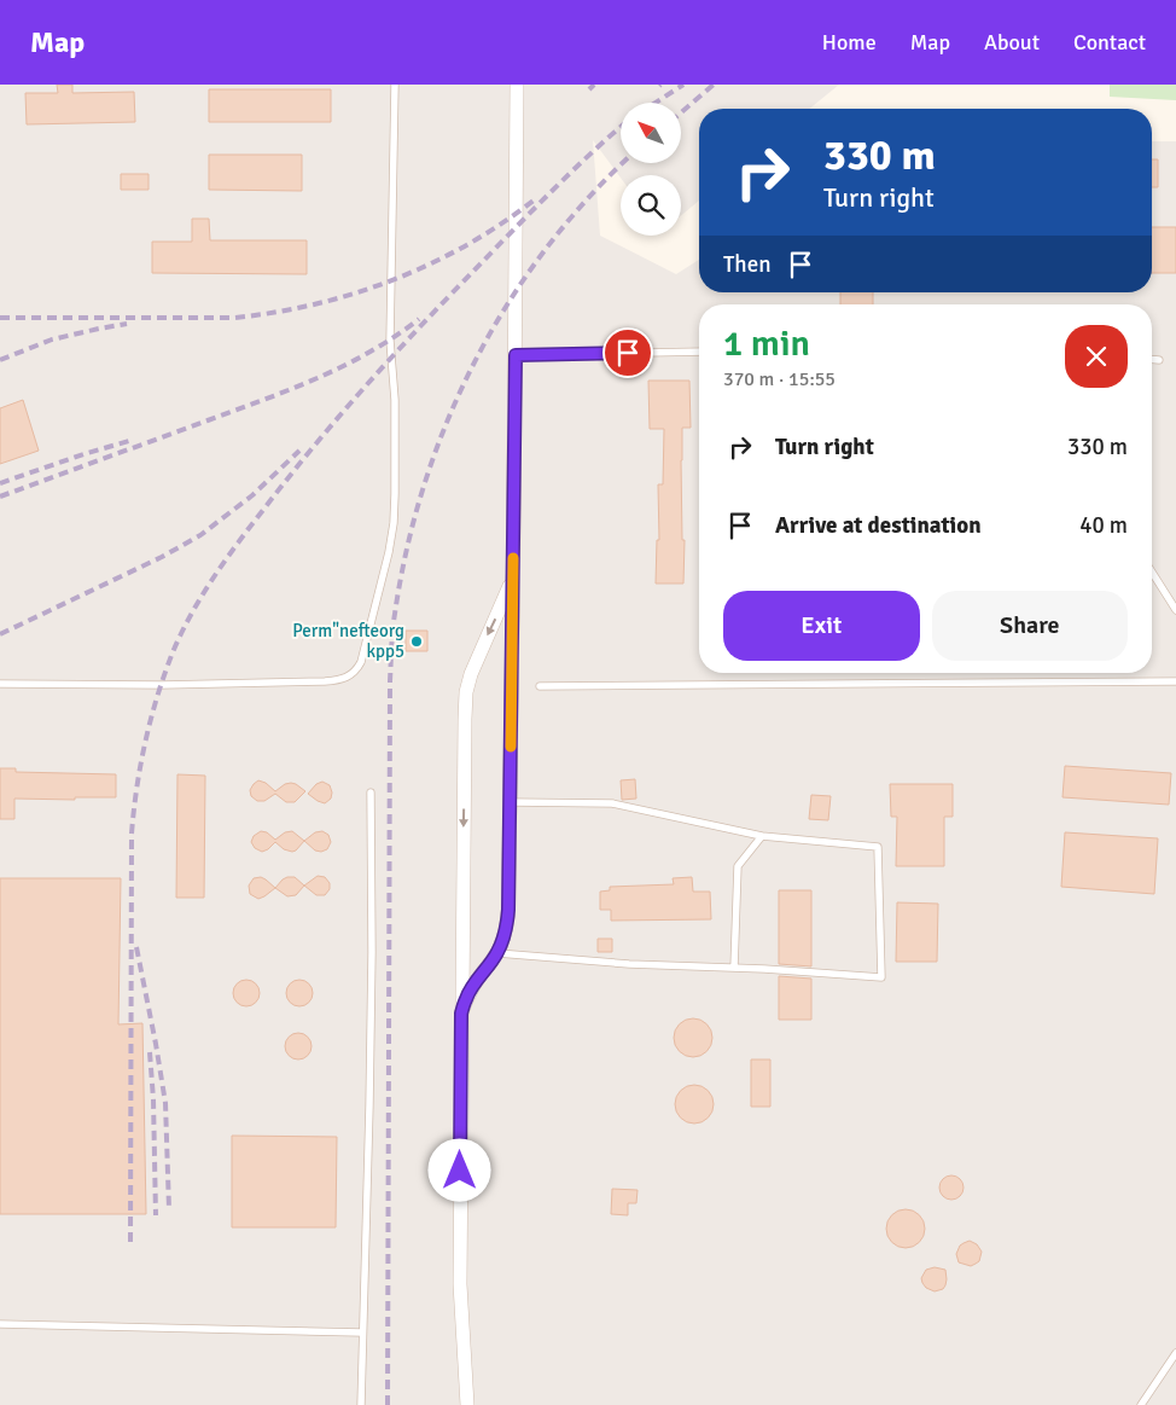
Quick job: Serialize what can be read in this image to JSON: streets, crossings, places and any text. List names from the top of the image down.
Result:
{
  "places": ["Perm\"nefteorg kpp5"],
  "north": "top left",
  "page": {
    "header": "Map",
    "nav": [
      "Home",
      "Map",
      "About",
      "Contact"
    ],
    "turn": ["330 m", "Turn right"],
    "then": "Then",
    "heading": ["1 min", "370 m · 15:55"],
    "list": [
      {
        "name": "Turn right",
        "value": "330 m"
      },
      {
        "name": "Arrive at destination",
        "value": "40 m"
      }
    ],
    "buttons": ["Exit", "Share"]
  }
}
